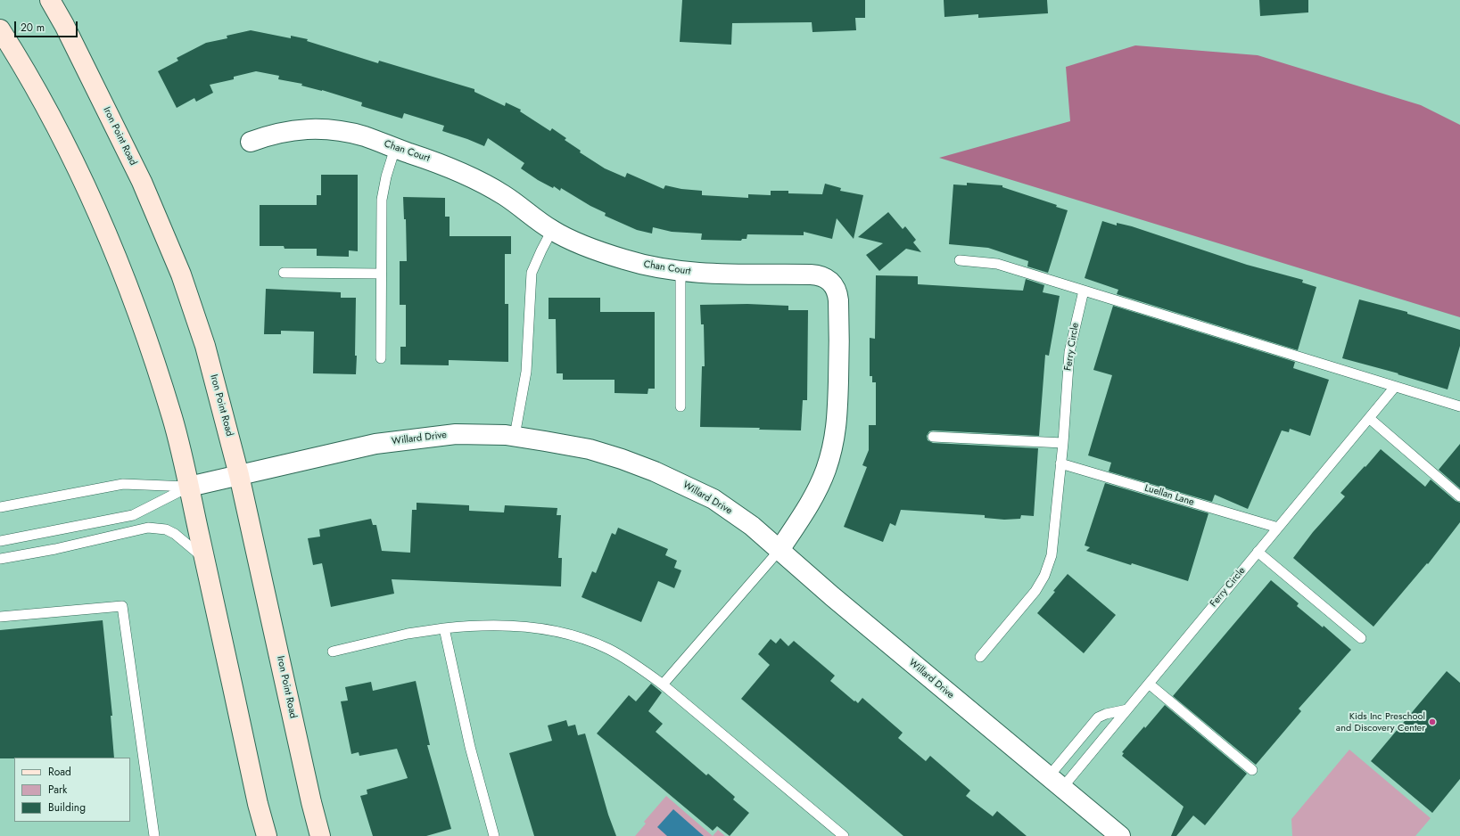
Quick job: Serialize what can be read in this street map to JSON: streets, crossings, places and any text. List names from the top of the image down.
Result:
{
  "streets": {
    "main road": ["Iron Point Road"],
    "street": ["Chan Court", "Willard Drive"],
    "lane": ["Ferry Circle", "Luellan Lane"]
  },
  "crossings": [
    ["Iron Point Road", "Willard Drive"],
    ["Chan Court", "Willard Drive"],
    ["Ferry Circle", "Willard Drive"],
    ["Ferry Circle", "Luellan Lane"]
  ],
  "places": ["Kids Inc Preschool and Discovery Center"],
  "legend": ["Road", "Park", "Building"],
  "scale_bar": "20 m"
}
